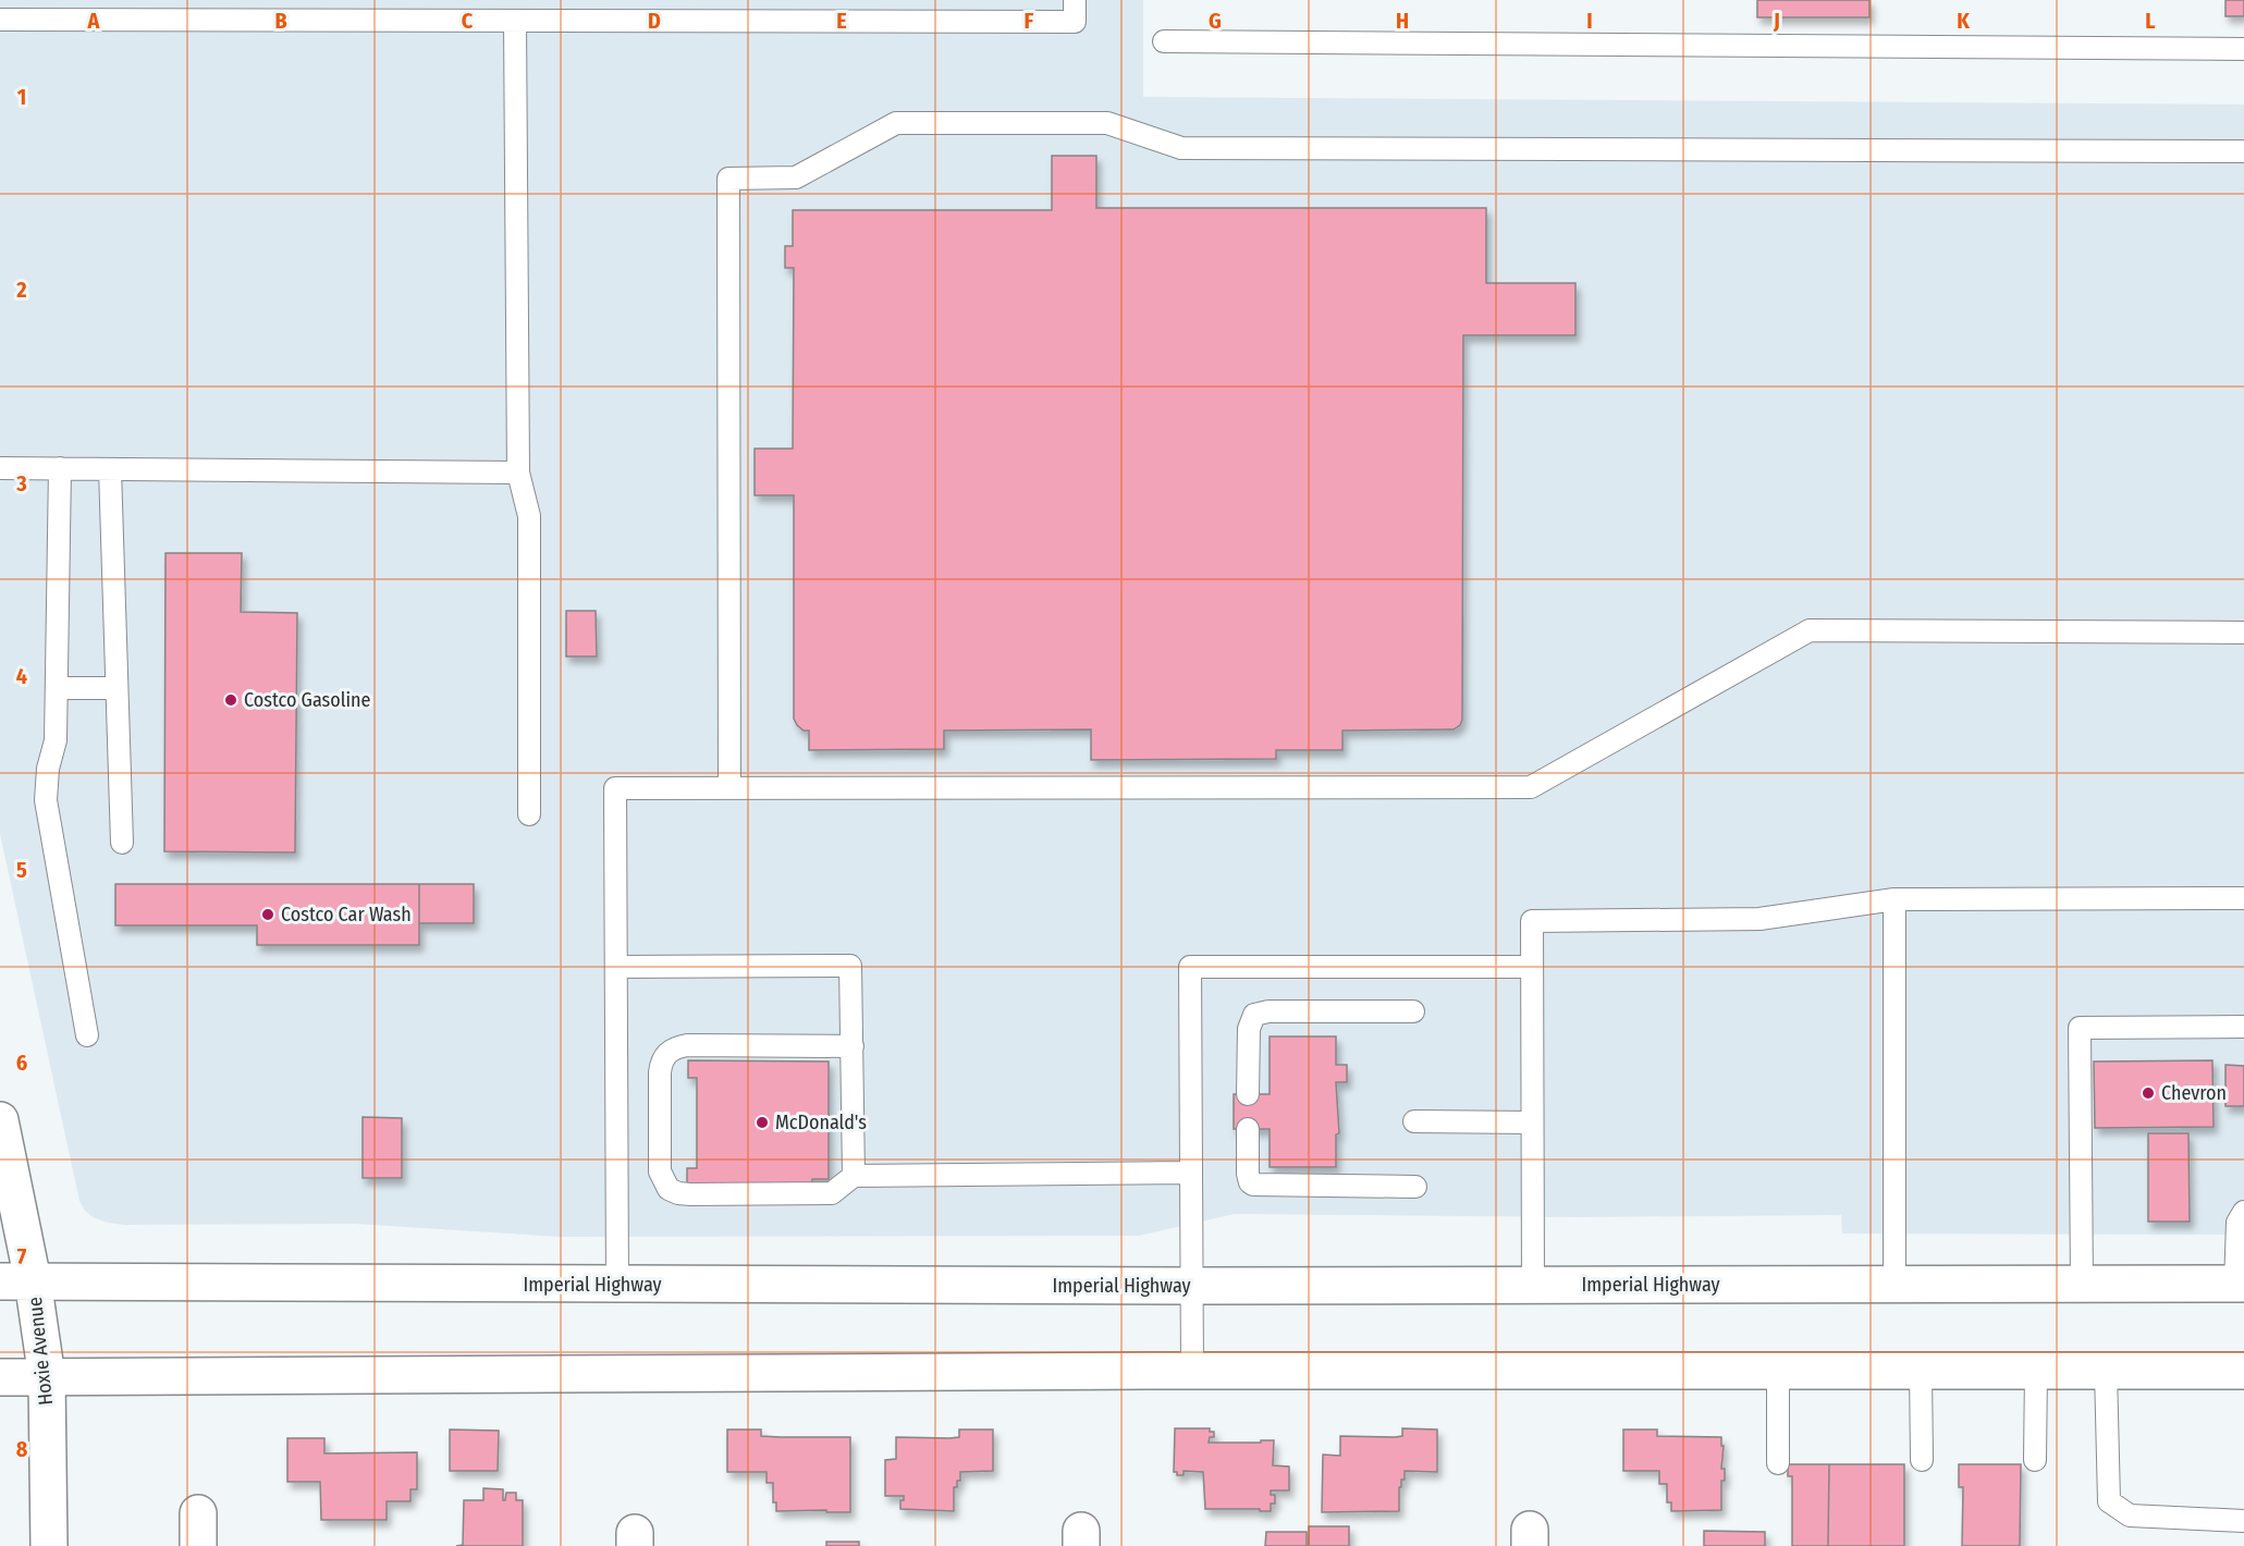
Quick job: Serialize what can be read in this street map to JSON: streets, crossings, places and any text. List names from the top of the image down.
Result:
{
  "streets": {
    "main road": ["Imperial Highway", "Hoxie Avenue"]
  },
  "crossings": [
    ["Imperial Highway", "Hoxie Avenue"]
  ],
  "places": [
    "Costco Gasoline",
    "Costco Car Wash",
    "Chevron",
    "McDonald's"
  ],
  "grid": {
    "columns": [
      "A",
      "B",
      "C",
      "D",
      "E",
      "F",
      "G",
      "H",
      "I",
      "J",
      "K",
      "L"
    ],
    "rows": [
      "1",
      "2",
      "3",
      "4",
      "5",
      "6",
      "7",
      "8"
    ]
  }
}
